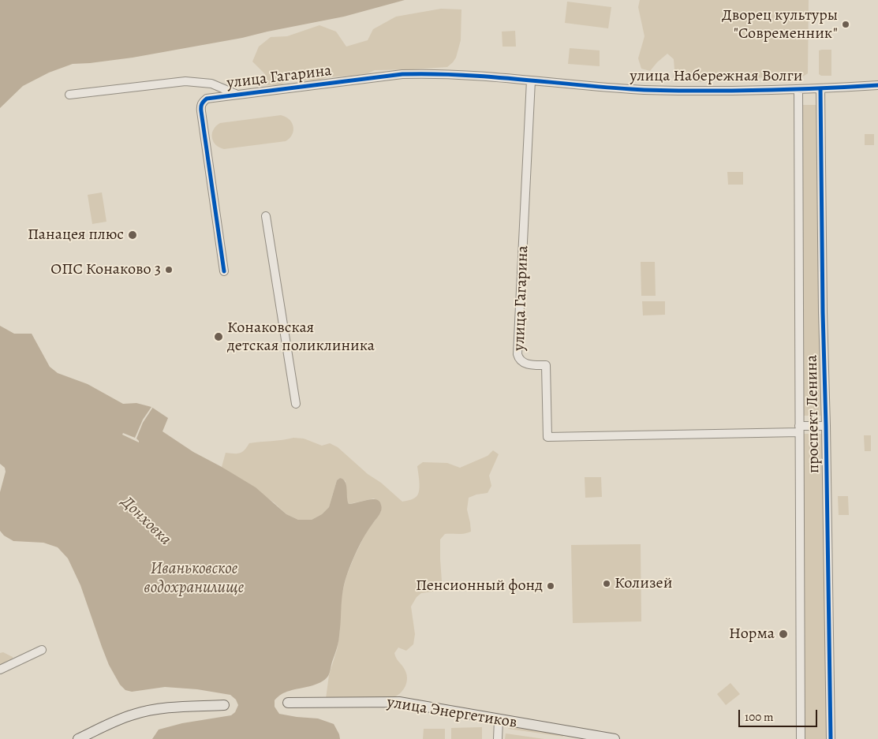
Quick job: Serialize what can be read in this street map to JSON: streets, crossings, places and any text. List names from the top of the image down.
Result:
{
  "streets": {
    "main road": ["улица Энергетиков"],
    "street": ["улица Набережная Волги", "улица Гагарина", "проспект Ленина"]
  },
  "crossings": [
    ["улица Набережная Волги", "улица Гагарина"],
    ["улица Набережная Волги", "проспект Ленина"],
    ["улица Гагарина", "проспект Ленина"]
  ],
  "water": ["Донховка", "Иваньковское водохранилище"],
  "places": [
    "Дворец культуры \"Современник\"",
    "Панацея плюс",
    "ОПС Конаково 3",
    "Конаковская детская поликлиника",
    "Колизей",
    "Пенсионный фонд",
    "Норма"
  ],
  "scale_bar": "100 m"
}
